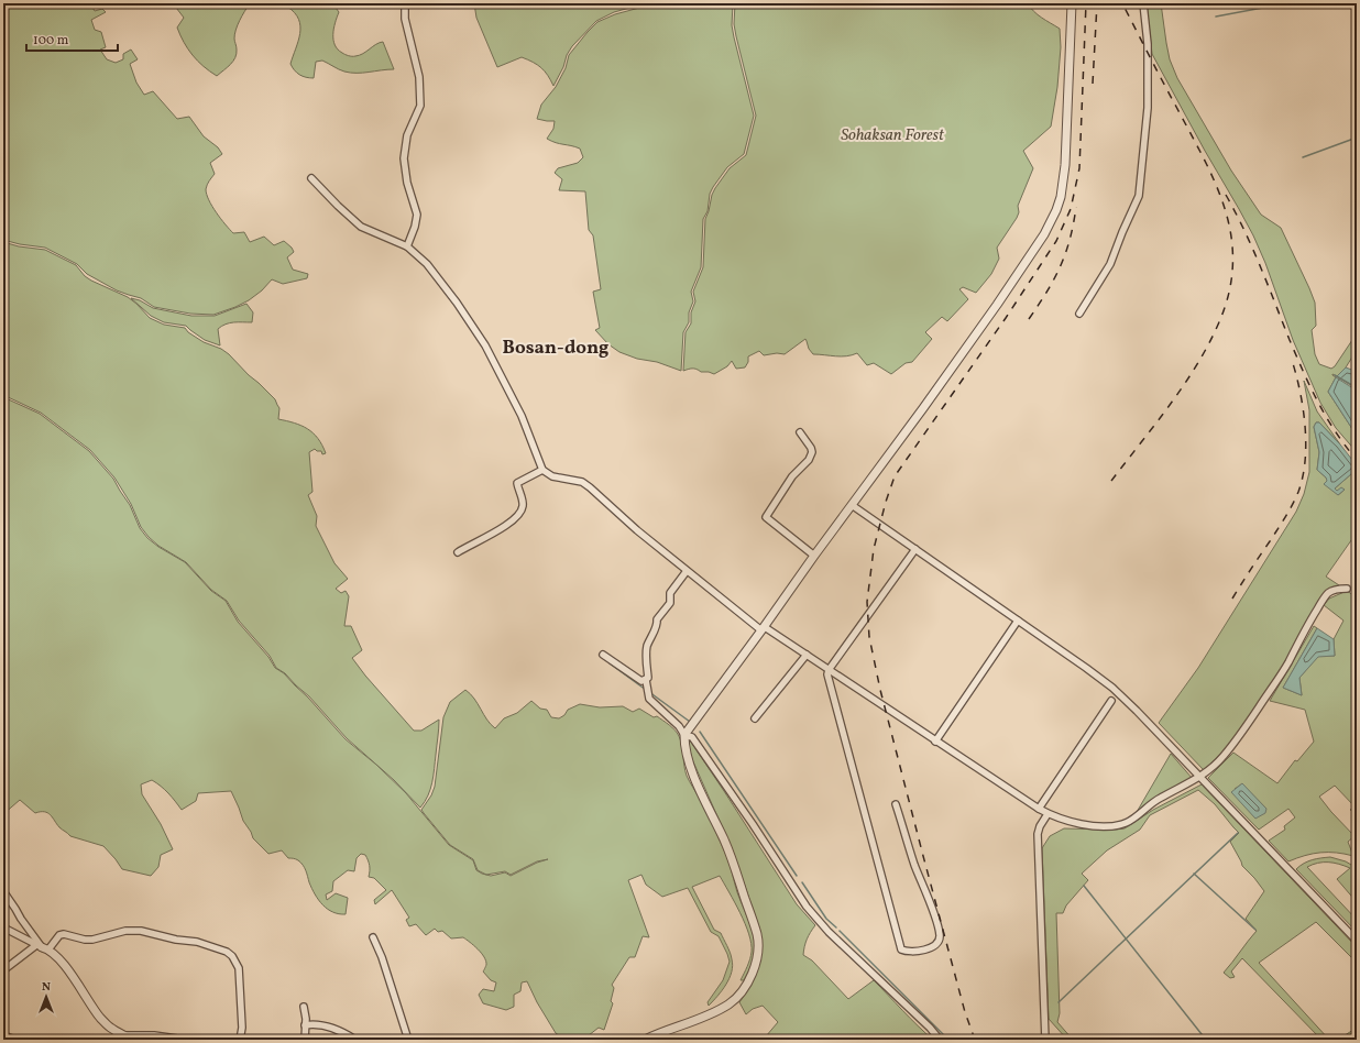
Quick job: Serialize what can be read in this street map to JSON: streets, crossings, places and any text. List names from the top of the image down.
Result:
{
  "districts": ["Bosan-dong"],
  "parks": ["Sohaksan Forest"],
  "scale_bar": "100 m",
  "north": "top"
}
